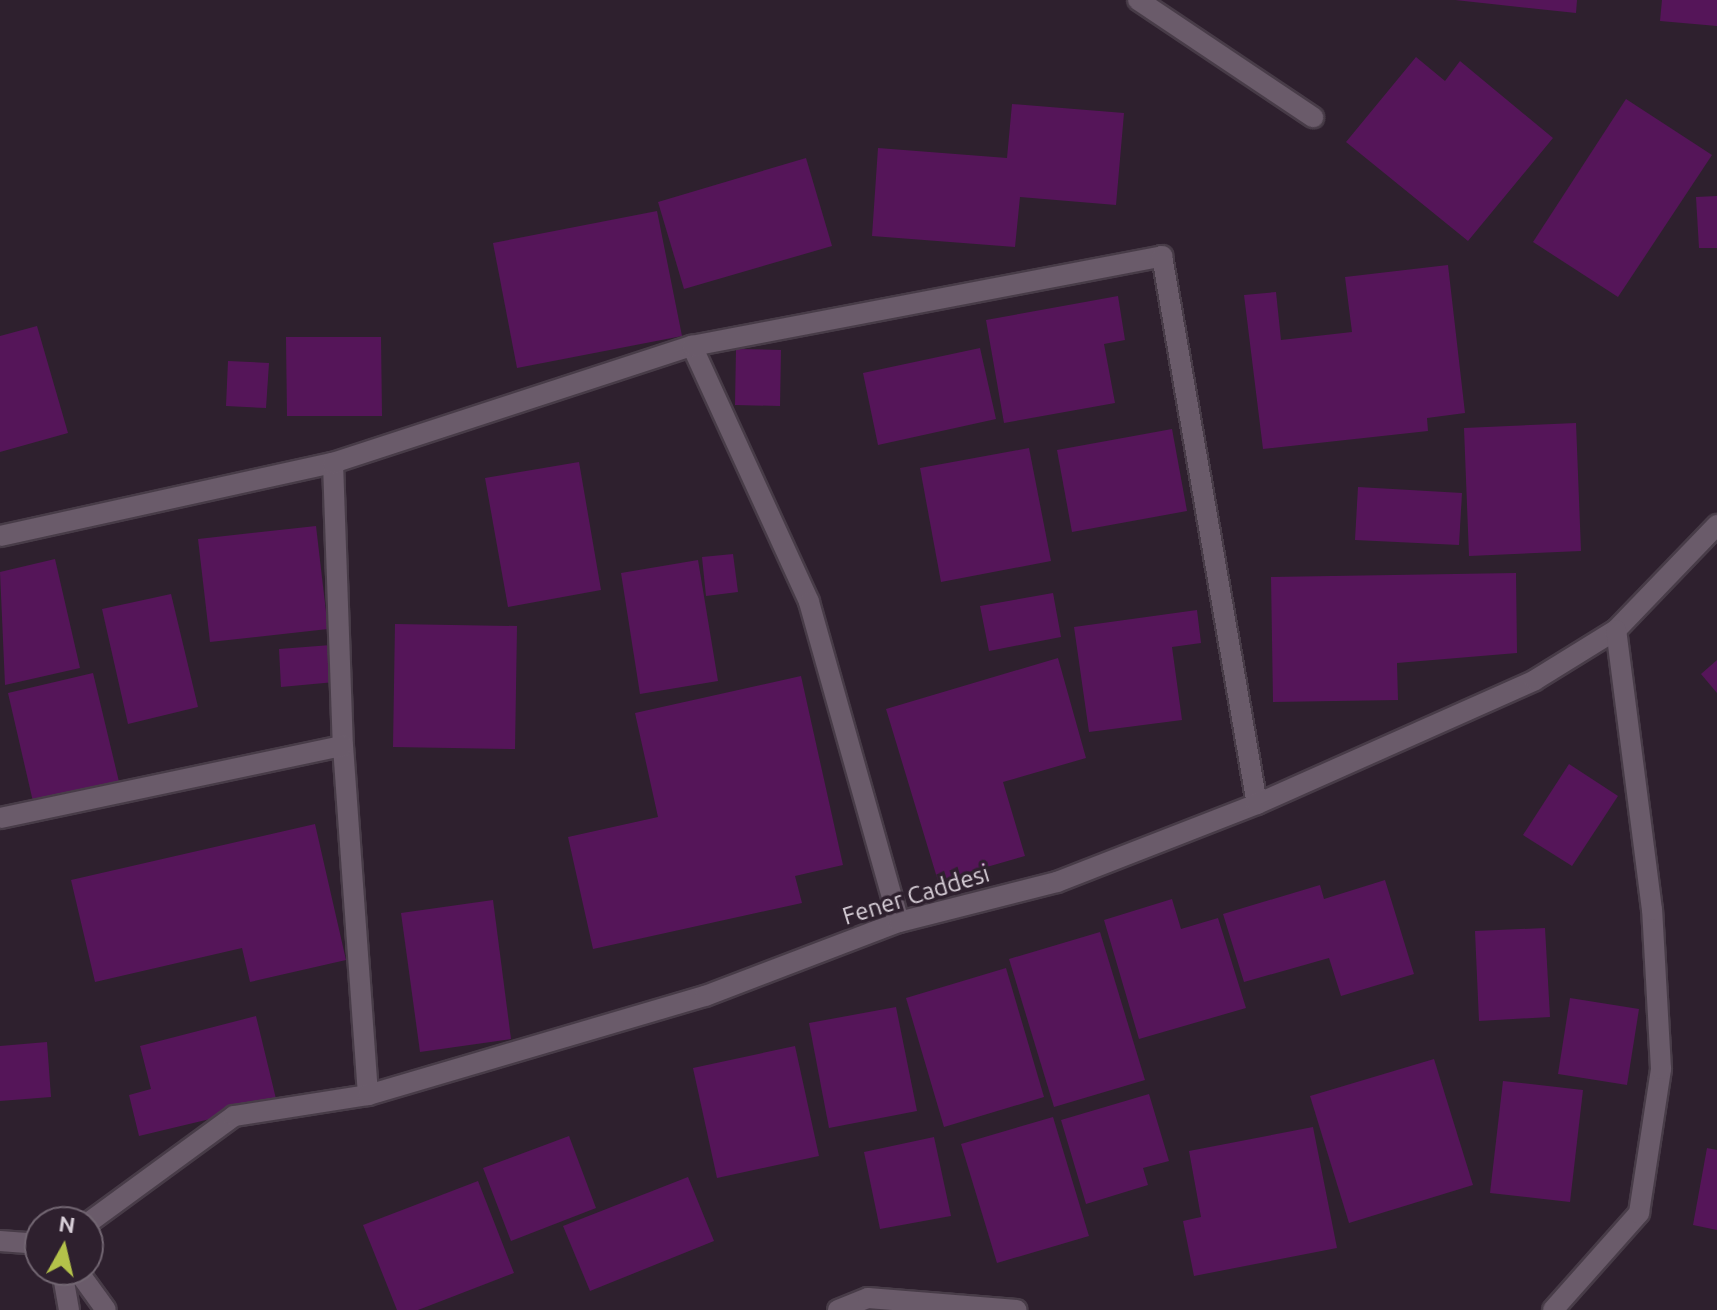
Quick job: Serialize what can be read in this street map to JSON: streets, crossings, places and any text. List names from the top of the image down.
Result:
{
  "streets": {
    "street": ["Fener Caddesi"]
  },
  "north": "top"
}
